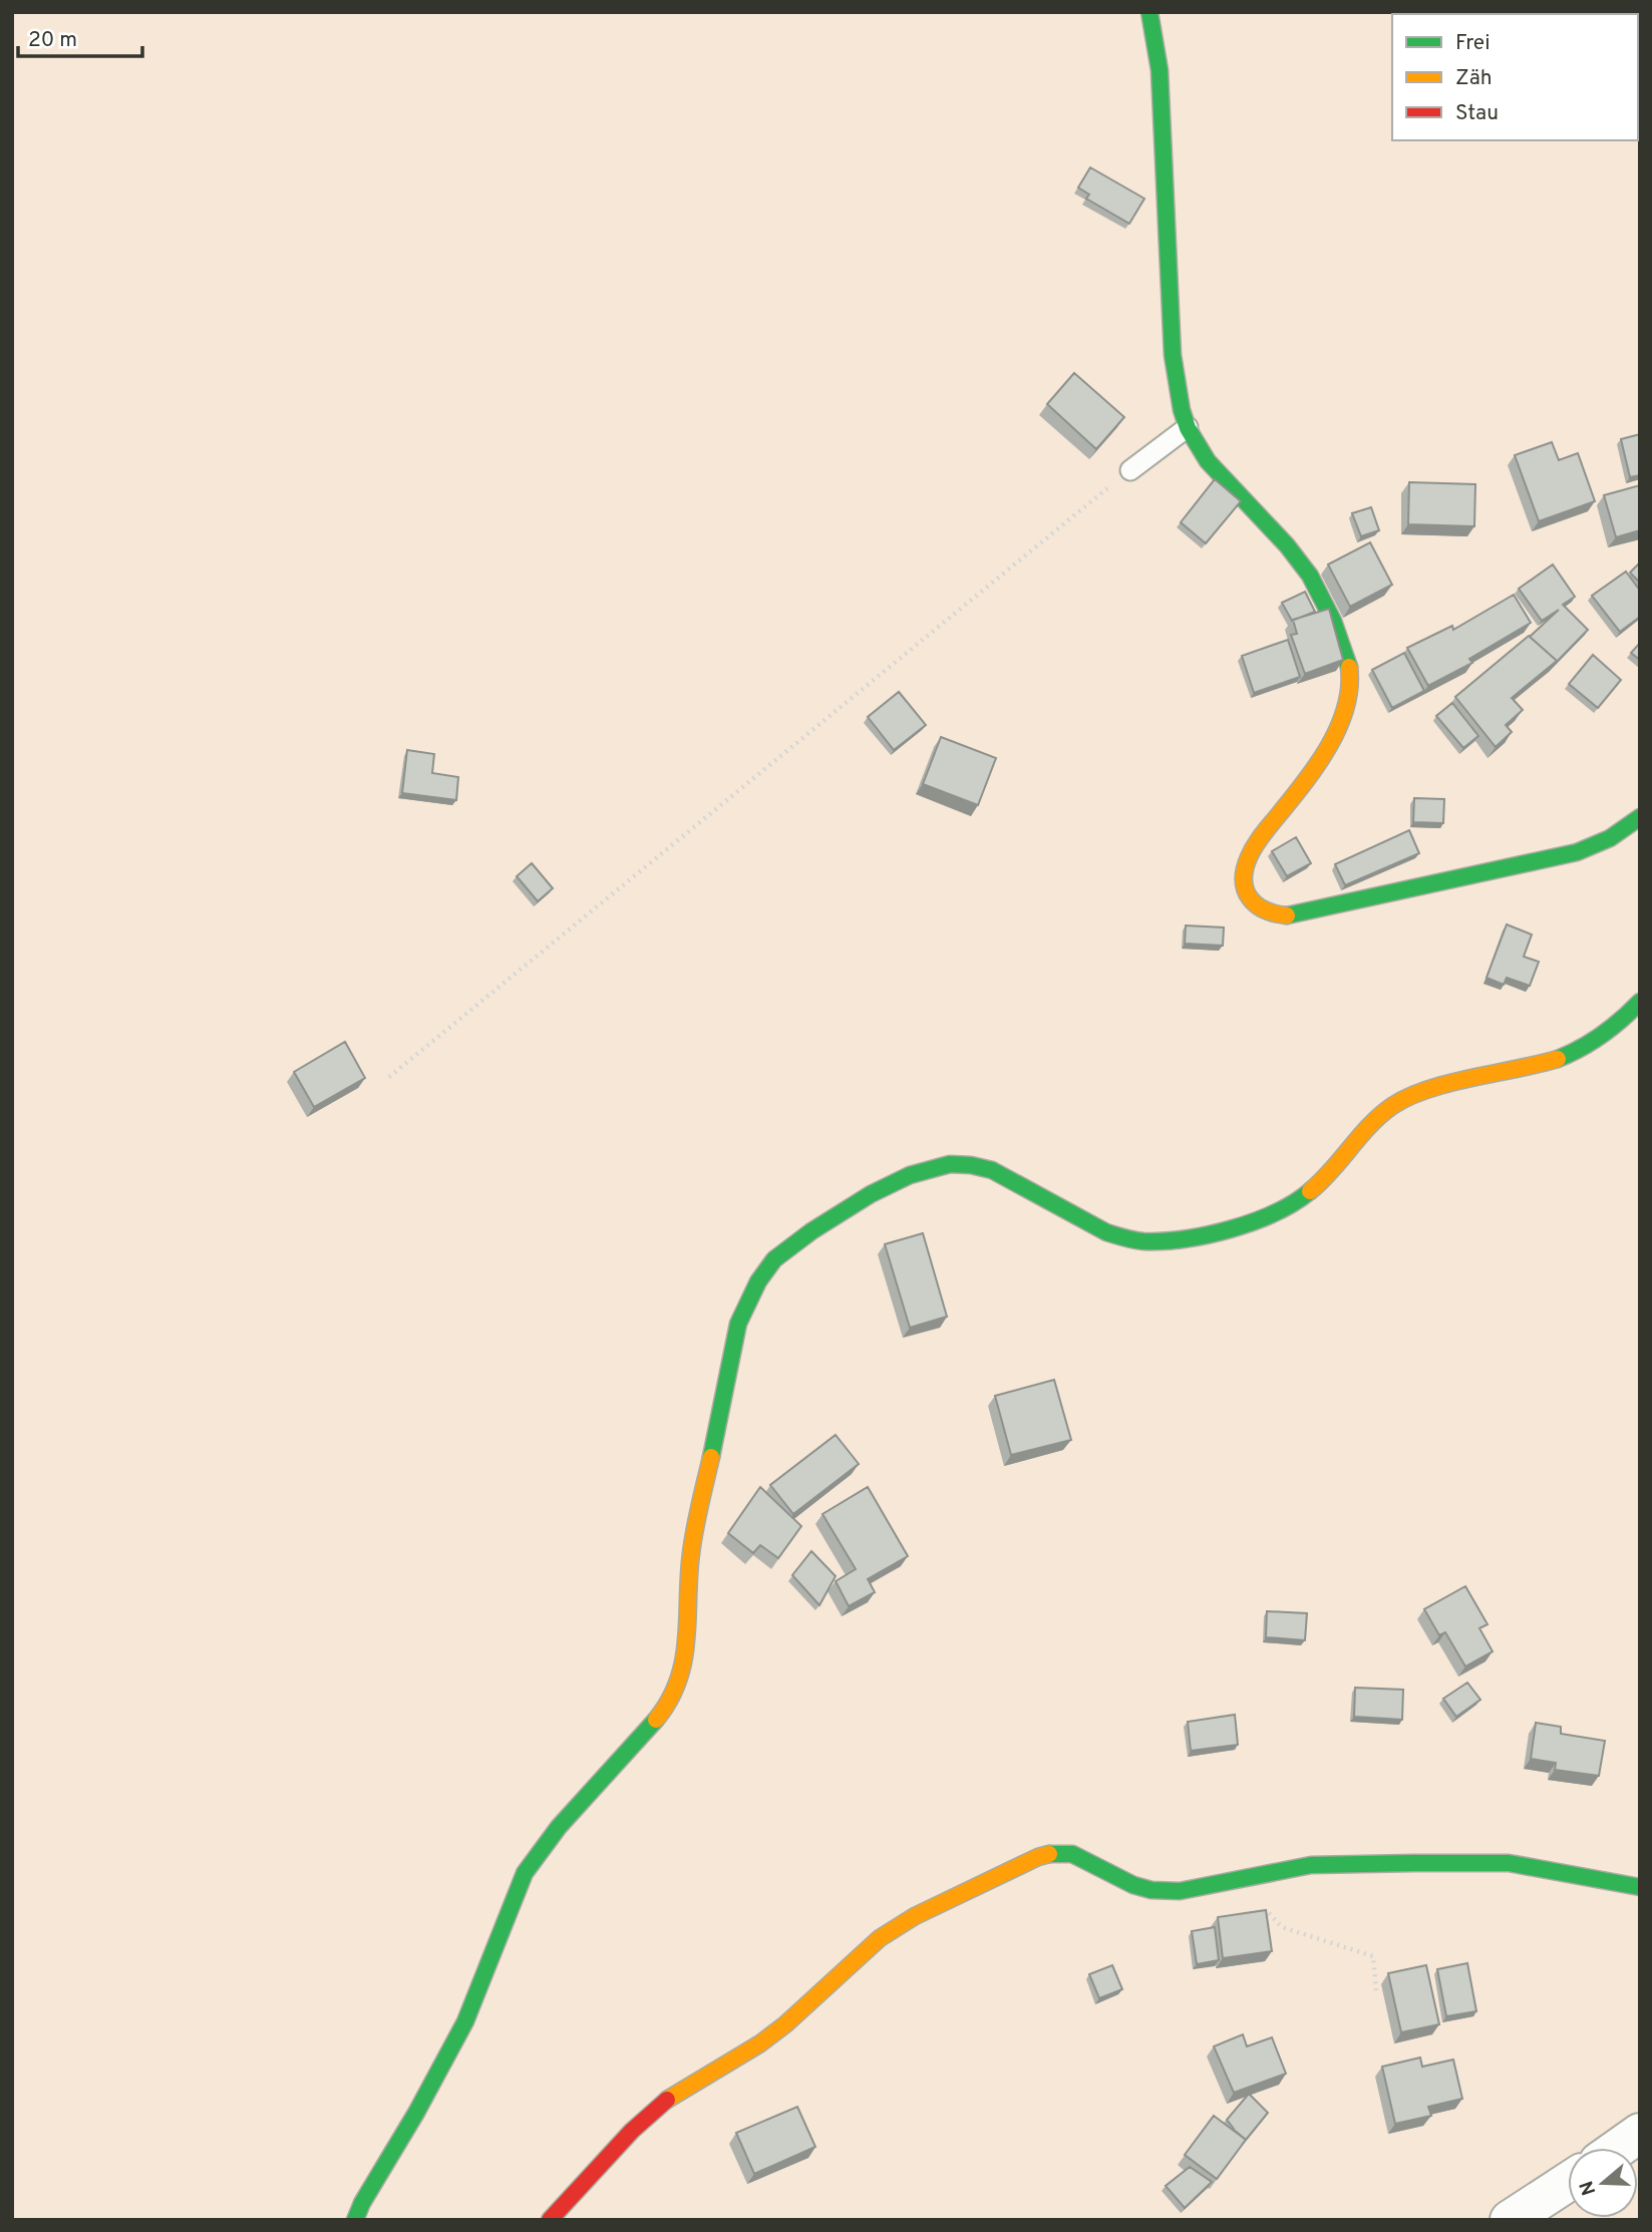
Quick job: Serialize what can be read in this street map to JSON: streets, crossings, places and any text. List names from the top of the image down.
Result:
{
  "legend": ["Frei", "Zäh", "Stau"],
  "scale_bar": "20 m",
  "north": "left"
}
